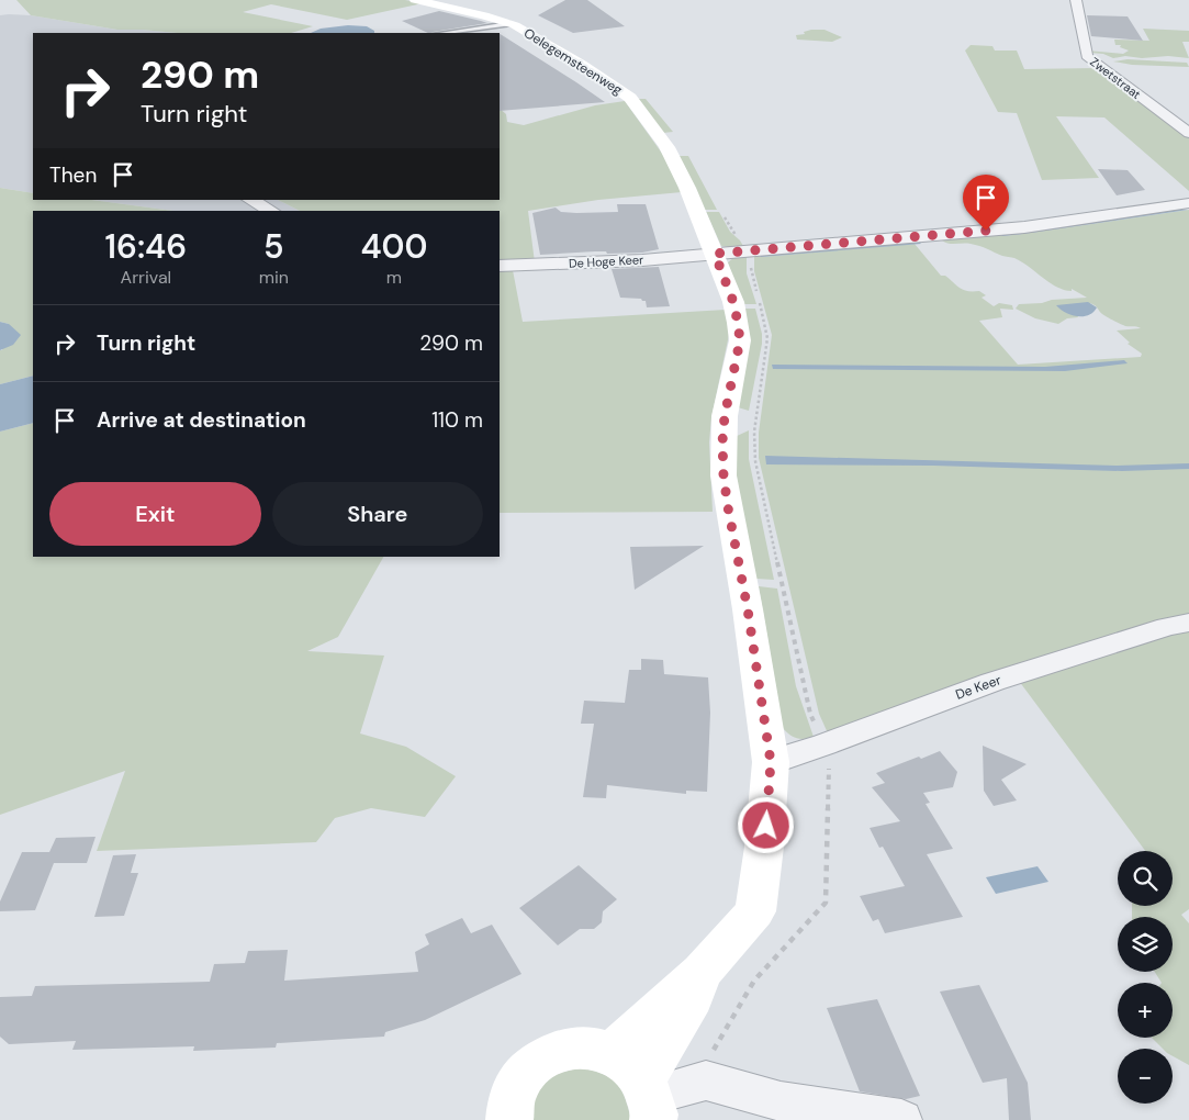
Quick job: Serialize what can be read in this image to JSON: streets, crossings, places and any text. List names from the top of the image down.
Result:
{
  "streets": {
    "street": [
      "Oelegemsteenweg",
      "Zwetstraat",
      "De Hoge Keer",
      "De Keer"
    ]
  },
  "crossings": [
    ["Oelegemsteenweg", "De Hoge Keer"],
    ["Oelegemsteenweg", "De Keer"]
  ],
  "page": {
    "turn": ["290 m", "Turn right"],
    "then": "Then",
    "eta": [
      "16:46",
      "Arrival",
      "5",
      "min",
      "400",
      "m"
    ],
    "list": [
      {
        "name": "Turn right",
        "value": "290 m"
      },
      {
        "name": "Arrive at destination",
        "value": "110 m"
      }
    ],
    "buttons": ["Exit", "Share"],
    "map_buttons": ["+", "−"]
  }
}
